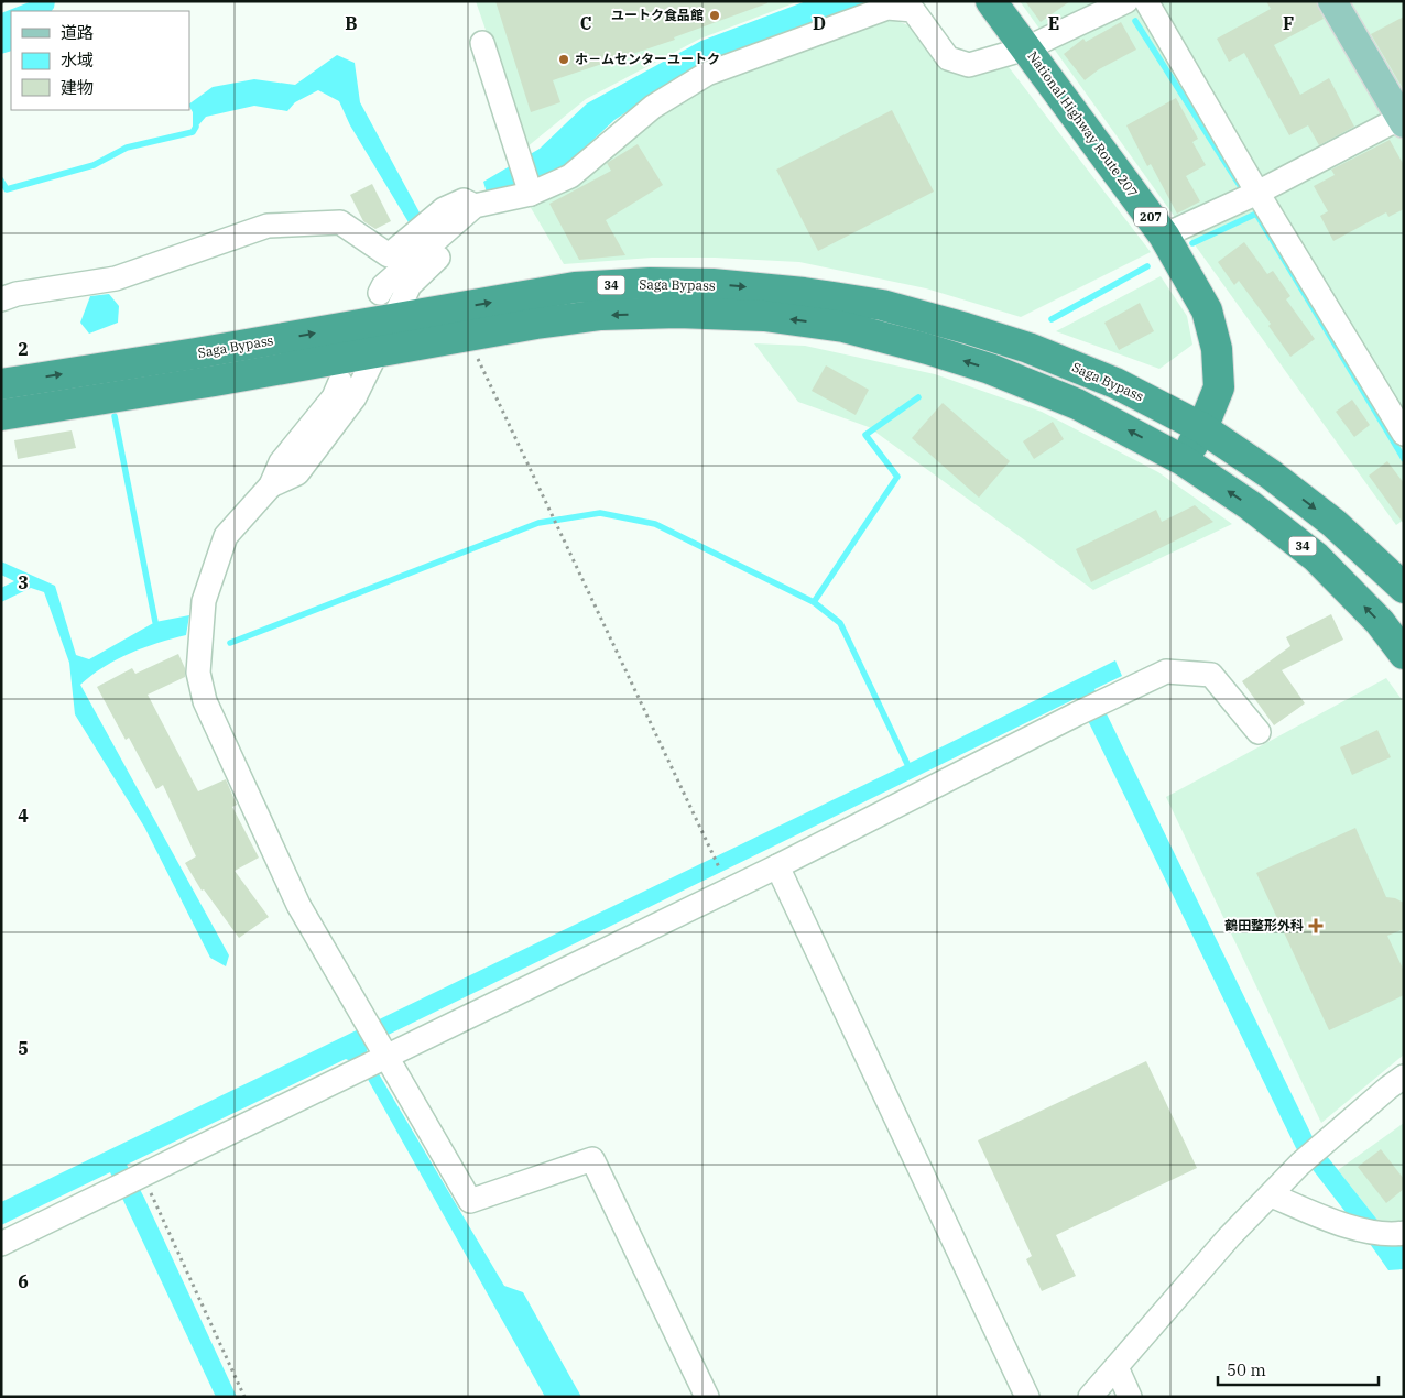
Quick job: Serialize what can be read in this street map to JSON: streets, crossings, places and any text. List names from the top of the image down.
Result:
{
  "streets": {
    "highway": [
      "National Highway Route 207",
      "207",
      "34",
      "Saga Bypass"
    ]
  },
  "crossings": [
    ["National Highway Route 207", "34"],
    ["National Highway Route 207", "Saga Bypass"],
    ["34", "Saga Bypass"]
  ],
  "places": {
    "other": ["ユートク食品館", "ホ－ムセンターユートク"],
    "health": ["鶴田整形外科"]
  },
  "legend": ["道路", "水域", "建物"],
  "scale_bar": "50 m",
  "grid": {
    "columns": [
      "B",
      "C",
      "D",
      "E",
      "F"
    ],
    "rows": [
      "2",
      "3",
      "4",
      "5",
      "6"
    ]
  }
}
